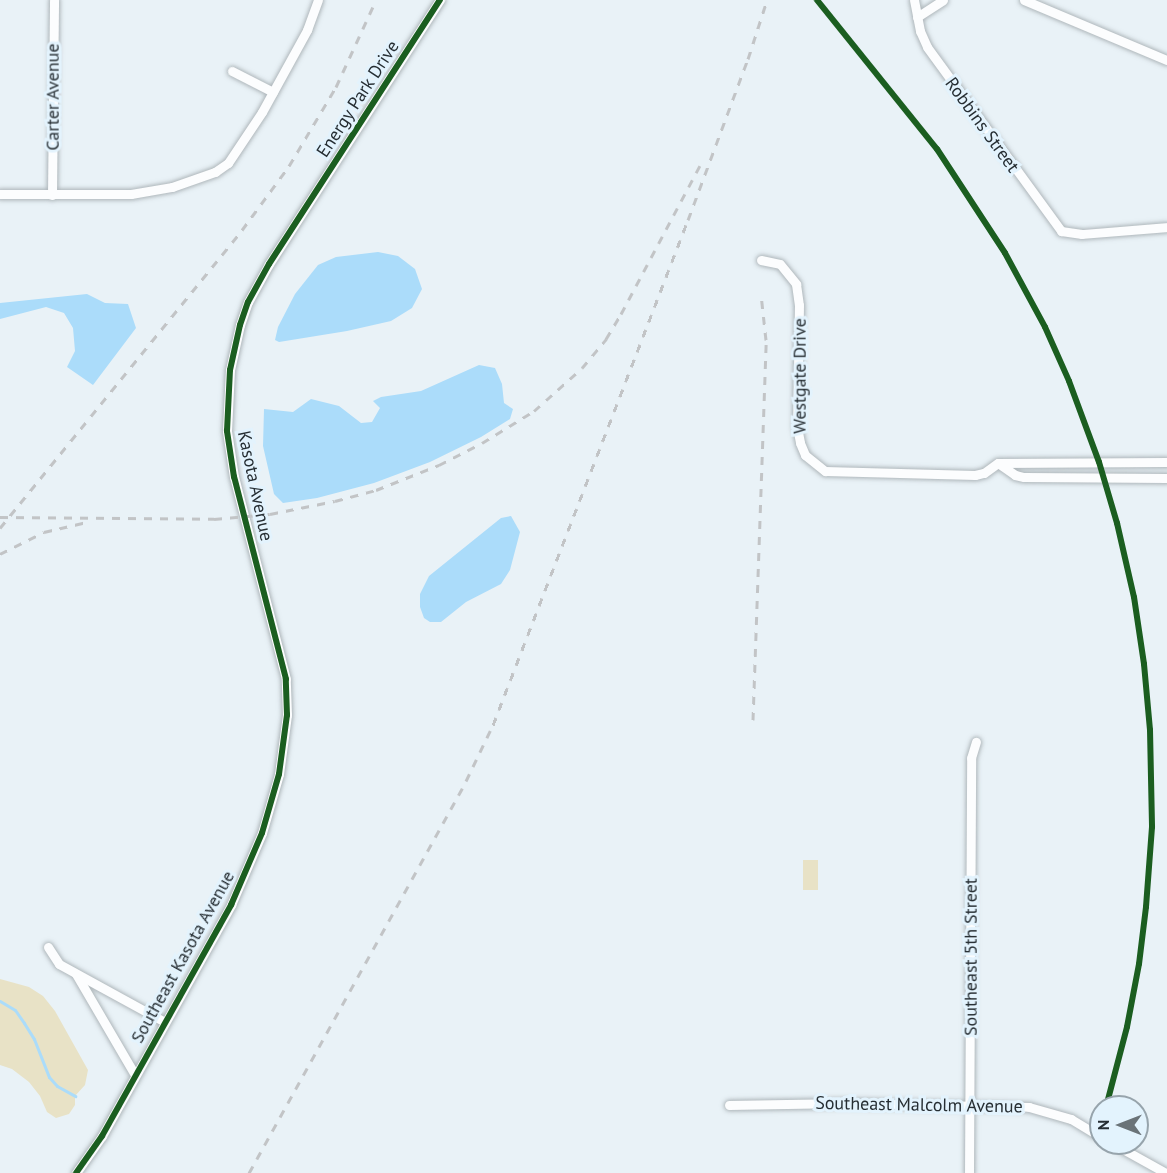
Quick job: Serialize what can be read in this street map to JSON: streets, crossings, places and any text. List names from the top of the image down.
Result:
{
  "streets": {
    "street": [
      "Carter Avenue",
      "Energy Park Drive",
      "Robbins Street",
      "Westgate Drive",
      "Kasota Avenue",
      "Southeast Kasota Avenue",
      "Southeast 5th Street",
      "Southeast Malcolm Avenue"
    ]
  },
  "crossings": [
    ["Energy Park Drive", "Kasota Avenue"],
    ["Kasota Avenue", "Southeast Kasota Avenue"],
    ["Southeast 5th Street", "Southeast Malcolm Avenue"]
  ],
  "north": "left"
}
